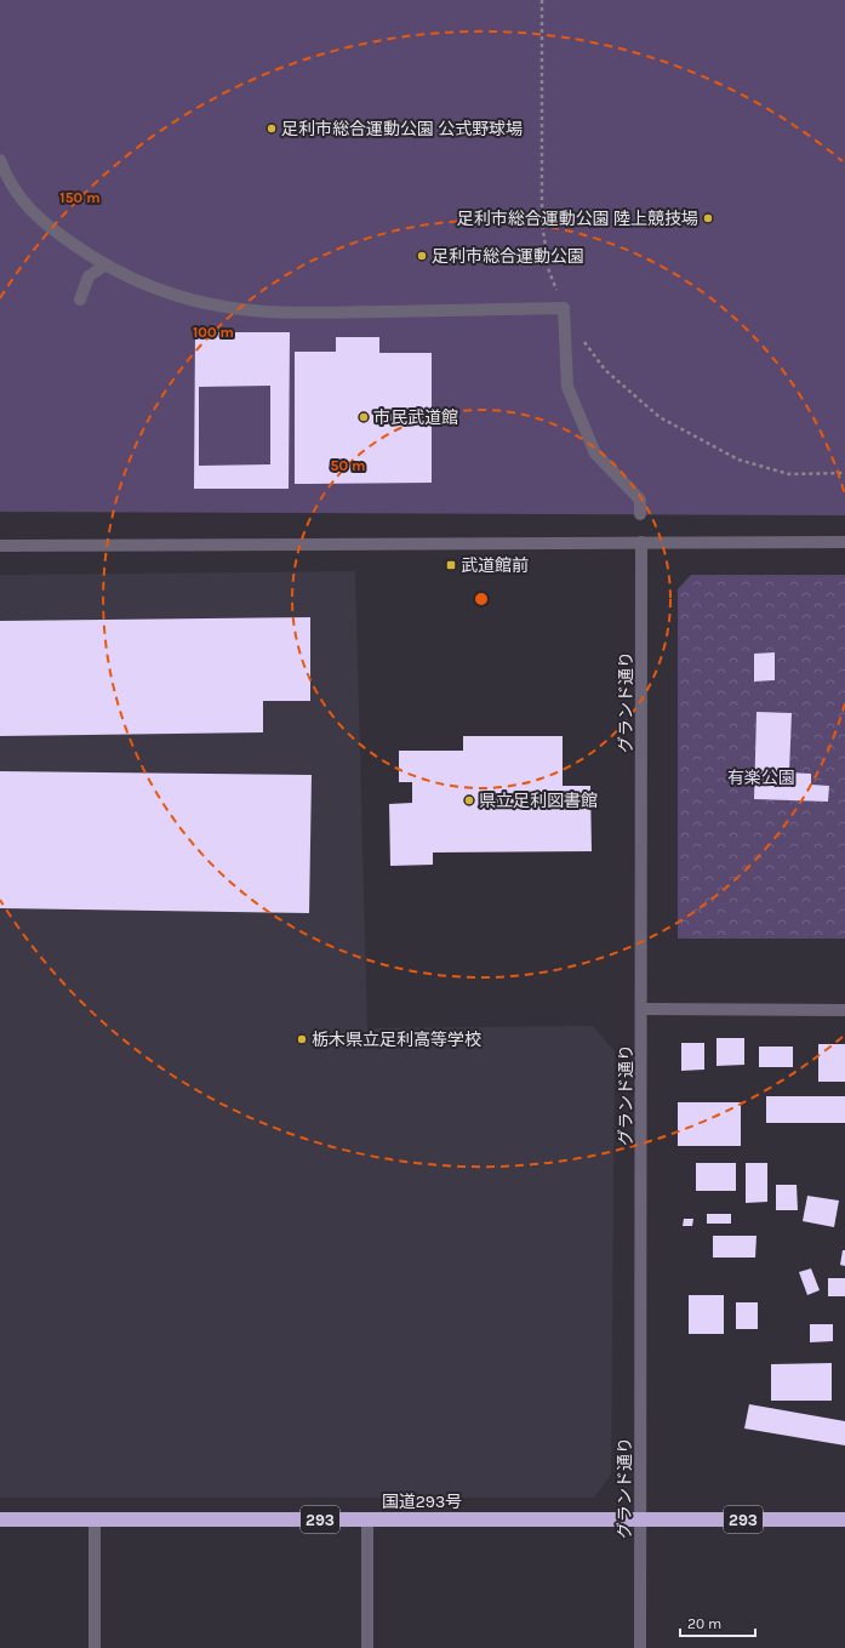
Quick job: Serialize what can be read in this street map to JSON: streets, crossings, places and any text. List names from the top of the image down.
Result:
{
  "streets": {
    "highway": ["国道293号", "293"],
    "street": ["グランド通り"]
  },
  "crossings": [
    ["グランド通り", "国道293号"]
  ],
  "parks": ["有楽公園"],
  "places": {
    "other": [
      "足利市総合運動公園 公式野球場",
      "足利市総合運動公園 陸上競技場",
      "足利市総合運動公園",
      "市民武道館",
      "県立足利図書館",
      "栃木県立足利高等学校"
    ],
    "transit": ["武道館前"]
  },
  "scale_bar": "20 m",
  "rings": ["150 m", "100 m", "50 m"]
}
